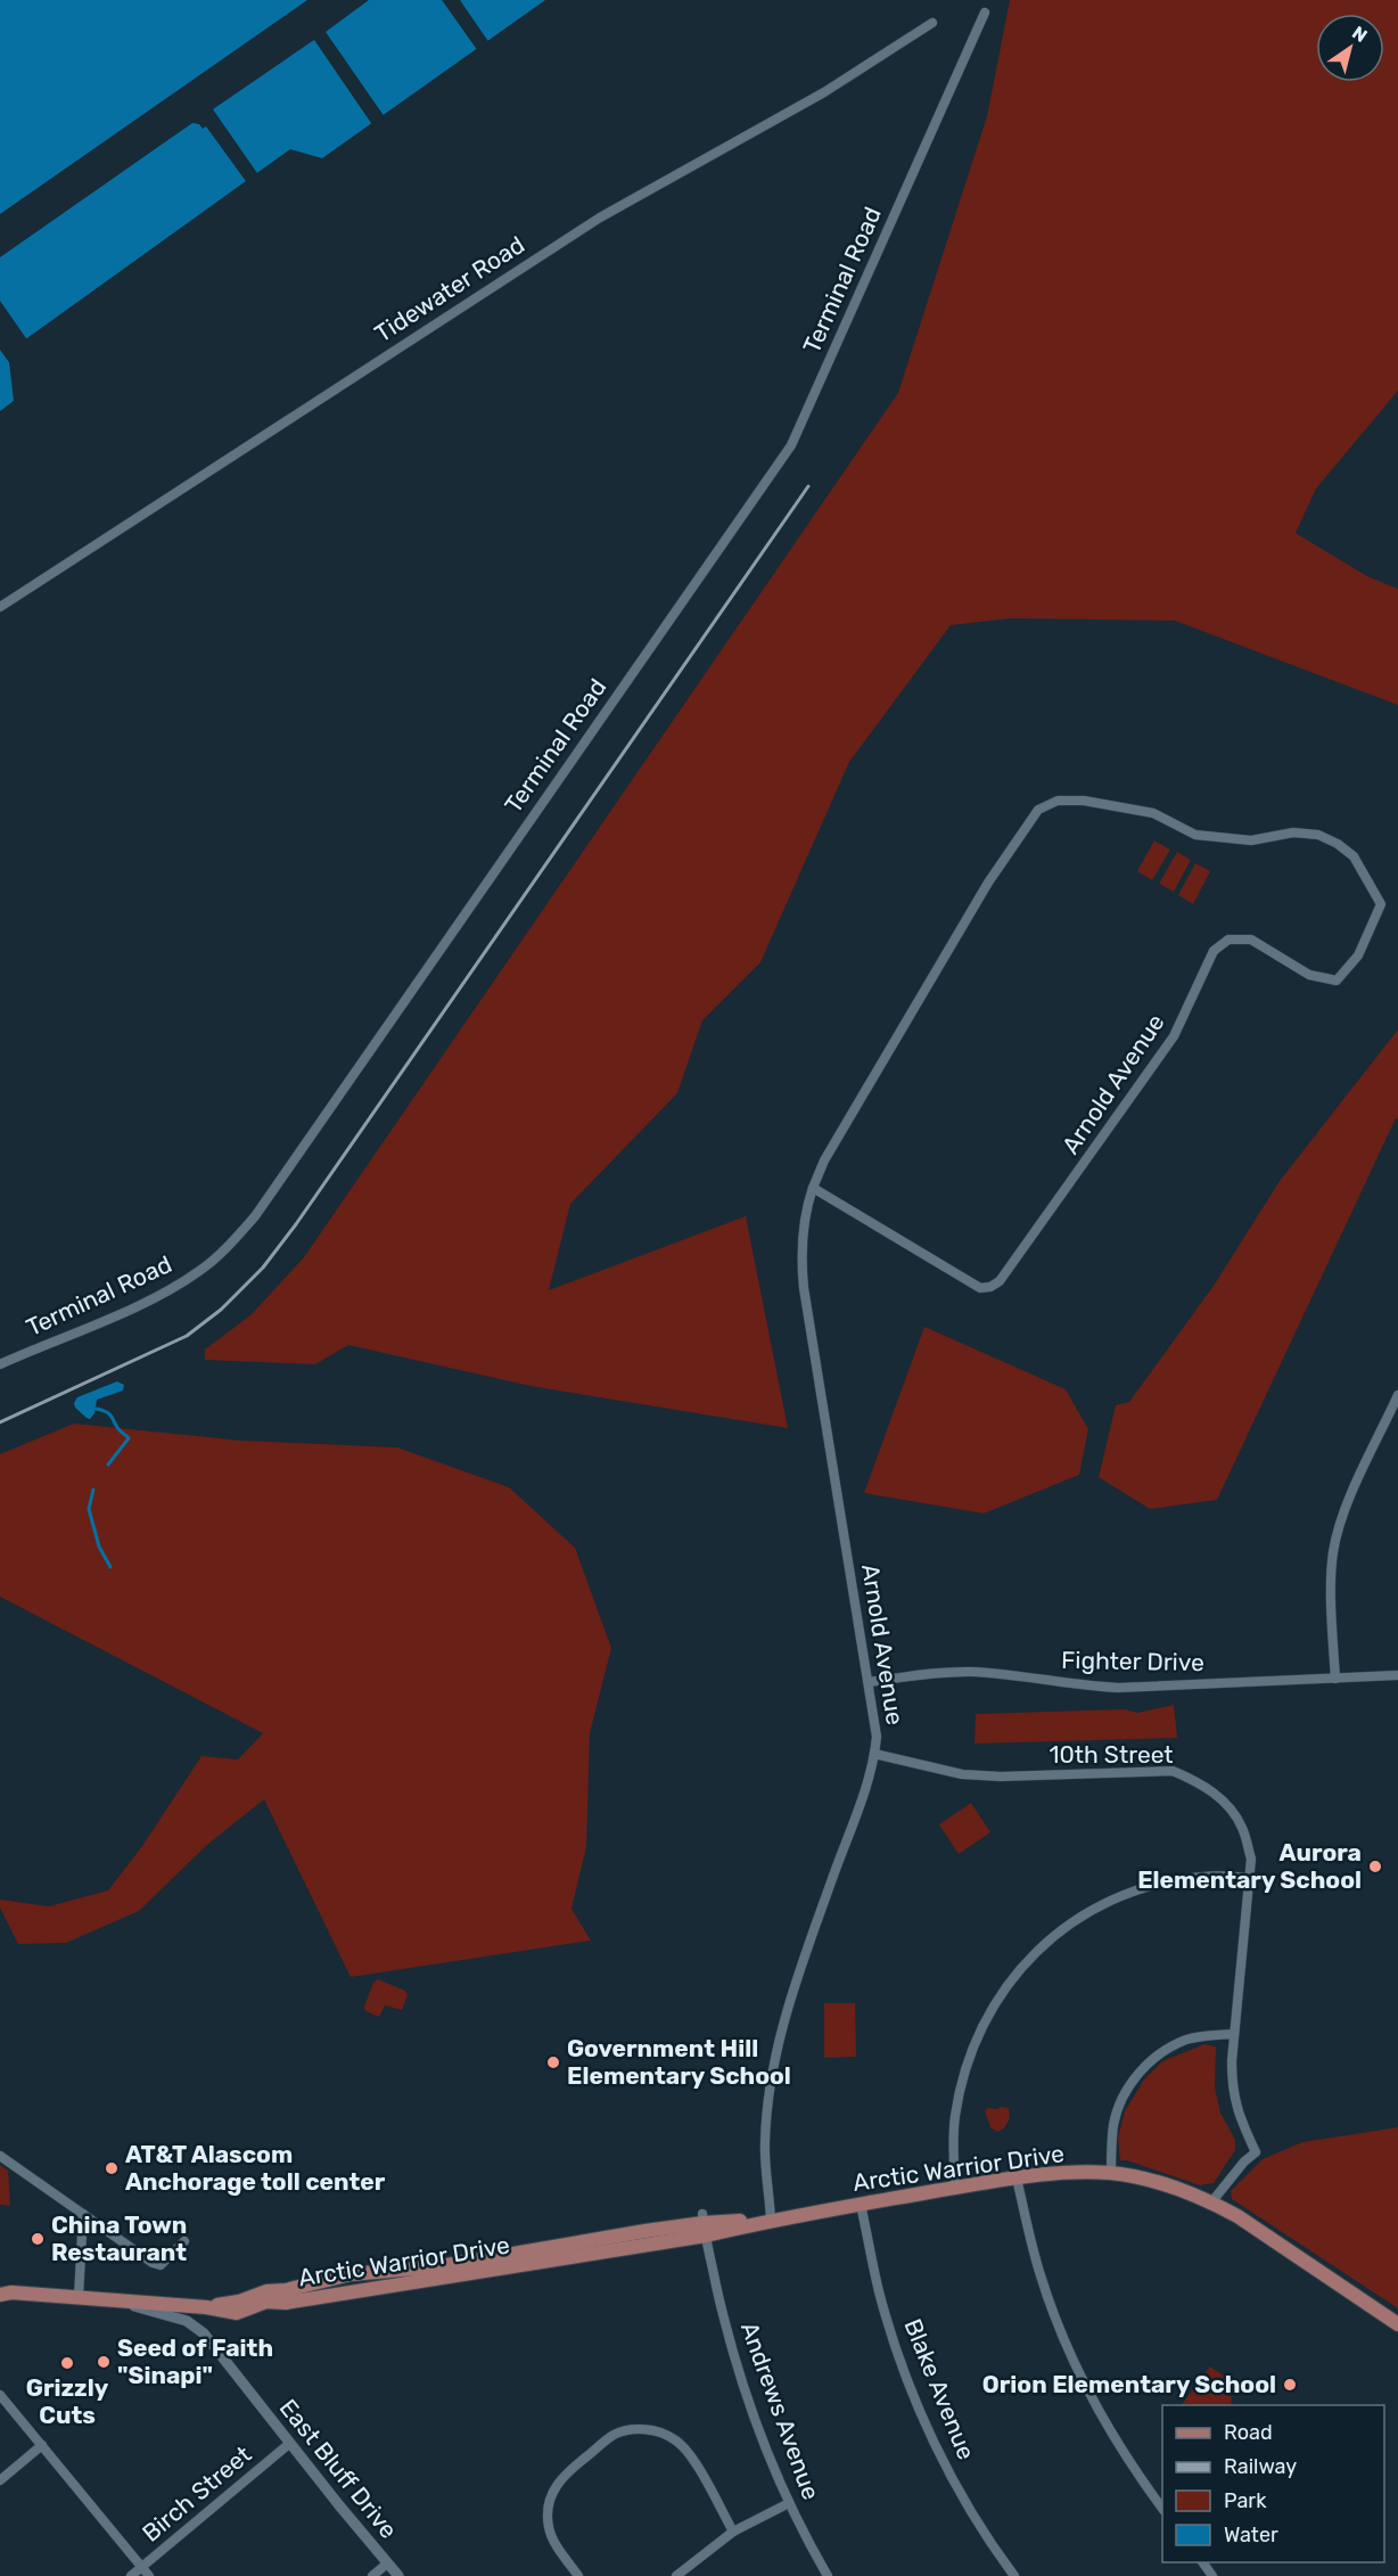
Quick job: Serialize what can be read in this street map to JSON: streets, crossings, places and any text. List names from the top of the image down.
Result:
{
  "streets": {
    "main road": ["Arctic Warrior Drive"],
    "street": [
      "Terminal Road",
      "Tidewater Road",
      "Arnold Avenue",
      "Fighter Drive",
      "10th Street",
      "Blake Avenue",
      "Andrews Avenue",
      "East Bluff Drive",
      "Birch Street"
    ]
  },
  "crossings": [
    ["Arnold Avenue", "Fighter Drive"],
    ["Arnold Avenue", "10th Street"],
    ["Arnold Avenue", "Arctic Warrior Drive"],
    ["10th Street", "Arctic Warrior Drive"],
    ["Arctic Warrior Drive", "Blake Avenue"],
    ["Arctic Warrior Drive", "Andrews Avenue"],
    ["Arctic Warrior Drive", "East Bluff Drive"],
    ["East Bluff Drive", "Birch Street"]
  ],
  "places": [
    "Aurora Elementary School",
    "Government Hill Elementary School",
    "AT&T Alascom Anchorage toll center",
    "China Town Restaurant",
    "Seed of Faith \"Sinapi\"",
    "Grizzly Cuts",
    "Orion Elementary School"
  ],
  "legend": [
    "Road",
    "Railway",
    "Park",
    "Water"
  ],
  "north": "top right"
}
